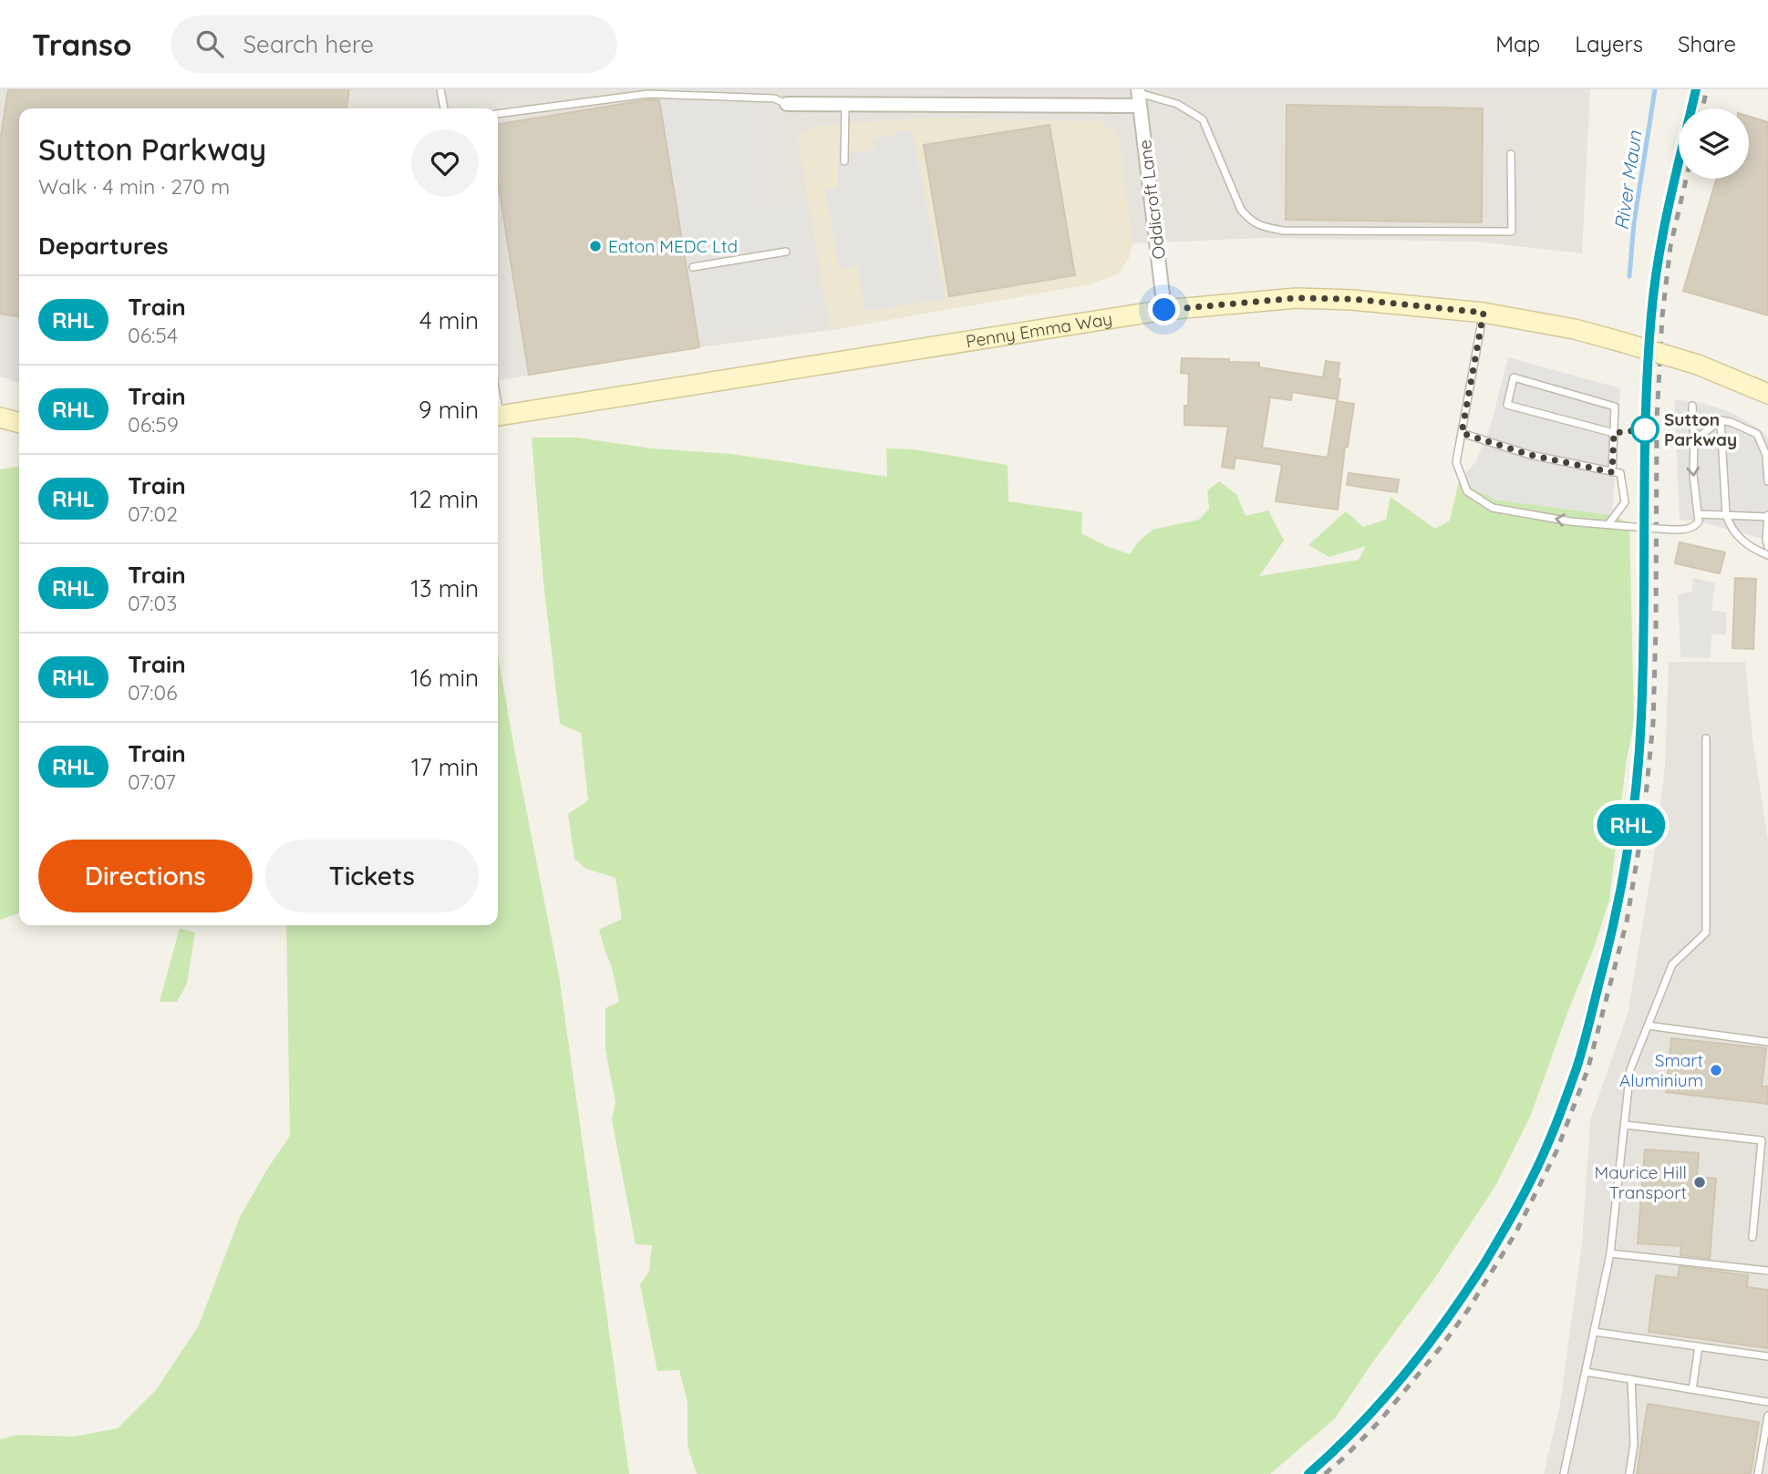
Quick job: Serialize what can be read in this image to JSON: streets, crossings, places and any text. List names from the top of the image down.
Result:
{
  "streets": {
    "main road": ["Penny Emma Way"],
    "street": ["Oddicroft Lane"]
  },
  "crossings": [
    ["Oddicroft Lane", "Penny Emma Way"]
  ],
  "water": ["River Maun"],
  "places": [
    "Eaton MEDC Ltd",
    "Sutton Parkway",
    "Smart Aluminium",
    "Maurice Hill Transport"
  ],
  "page": {
    "header": "Transo",
    "search": "Search here",
    "nav": ["Map", "Layers", "Share"],
    "on_map": "RHL",
    "heading": [
      ["Sutton Parkway", "Walk · 4 min · 270 m"],
      "Departures"
    ],
    "list": [
      {
        "mark": "RHL",
        "name": "Train",
        "note": "06:54",
        "value": "4 min"
      },
      {
        "mark": "RHL",
        "name": "Train",
        "note": "06:59",
        "value": "9 min"
      },
      {
        "mark": "RHL",
        "name": "Train",
        "note": "07:02",
        "value": "12 min"
      },
      {
        "mark": "RHL",
        "name": "Train",
        "note": "07:03",
        "value": "13 min"
      },
      {
        "mark": "RHL",
        "name": "Train",
        "note": "07:06",
        "value": "16 min"
      },
      {
        "mark": "RHL",
        "name": "Train",
        "note": "07:07",
        "value": "17 min"
      }
    ],
    "buttons": ["Directions", "Tickets"]
  }
}
